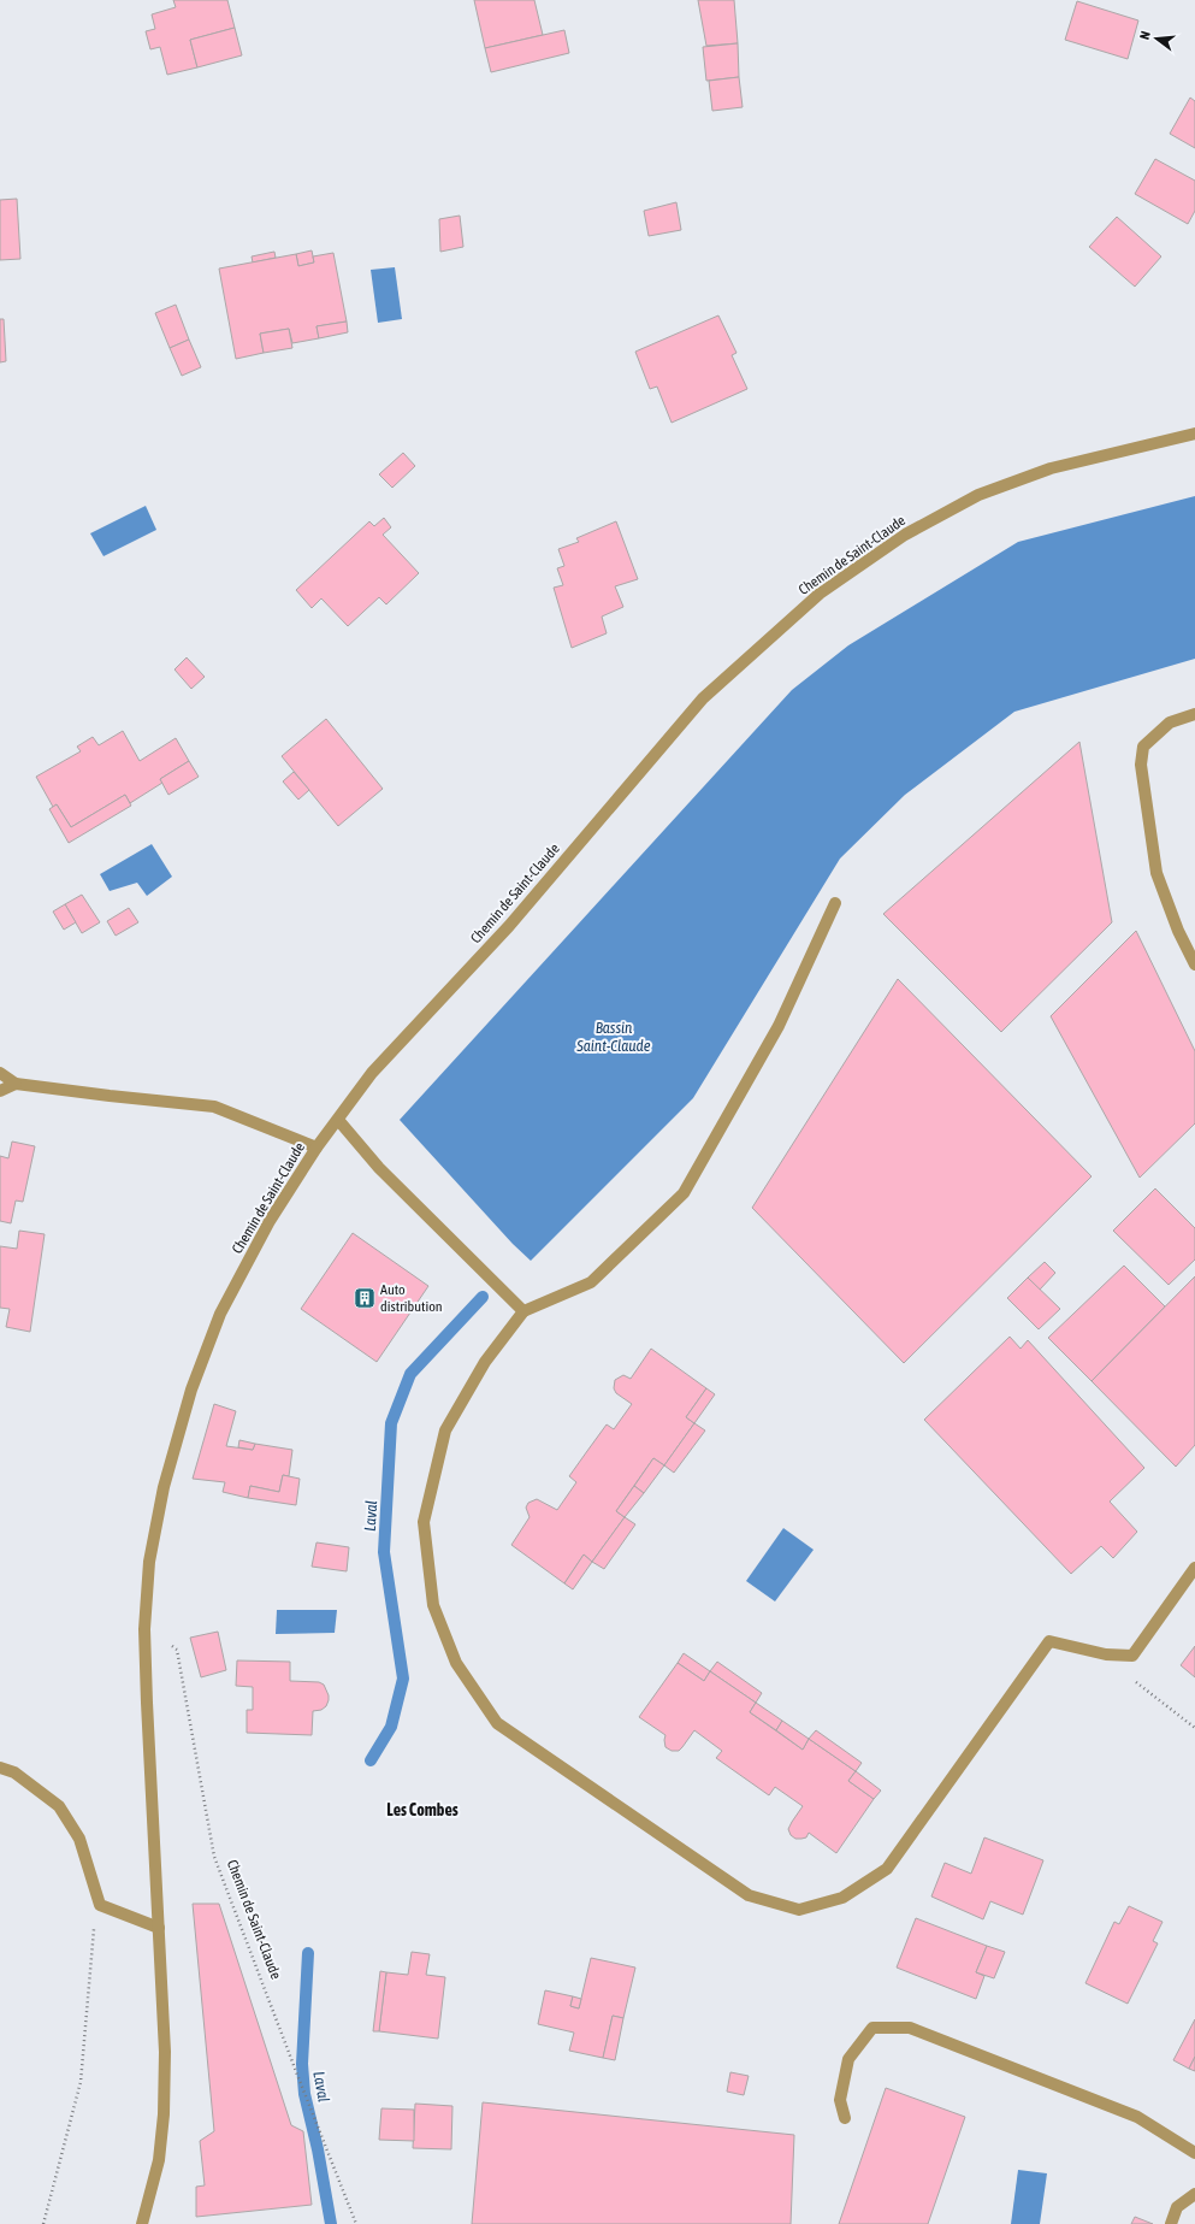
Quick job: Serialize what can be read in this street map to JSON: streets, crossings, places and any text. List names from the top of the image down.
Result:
{
  "streets": {
    "street": ["Chemin de Saint-Claude"]
  },
  "districts": ["Les Combes"],
  "water": ["Bassin Saint-Claude", "Laval"],
  "places": {
    "building": ["Auto distribution"]
  },
  "north": "left"
}
